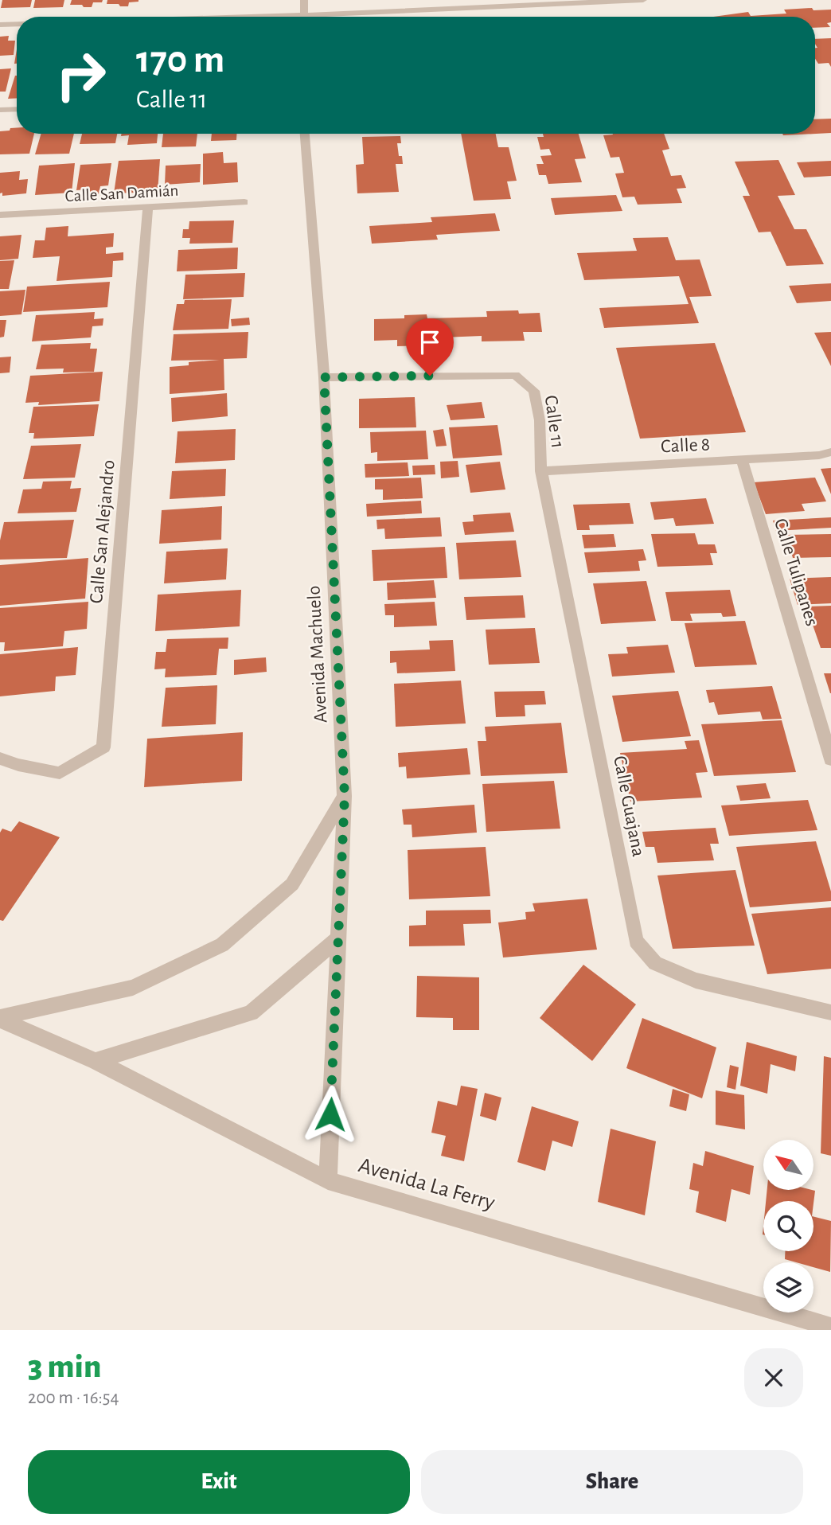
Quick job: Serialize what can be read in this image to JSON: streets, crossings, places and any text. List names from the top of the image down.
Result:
{
  "streets": {
    "street": [
      "Calle San Damián",
      "Calle 11",
      "Calle 8",
      "Calle San Alejandro",
      "Calle Tulipanes",
      "Avenida Machuelo",
      "Calle Guajana",
      "Avenida La Ferry"
    ]
  },
  "crossings": [
    ["Calle San Damián", "Calle San Alejandro"],
    ["Calle 11", "Calle 8"],
    ["Calle 11", "Avenida Machuelo"],
    ["Calle 11", "Calle Guajana"],
    ["Calle 8", "Calle Tulipanes"],
    ["Calle 8", "Calle Guajana"],
    ["Avenida Machuelo", "Avenida La Ferry"]
  ],
  "north": "top left",
  "page": {
    "turn": ["170 m", "Calle 11"],
    "heading": ["3 min", "200 m · 16:54"],
    "buttons": ["Exit", "Share"]
  }
}
